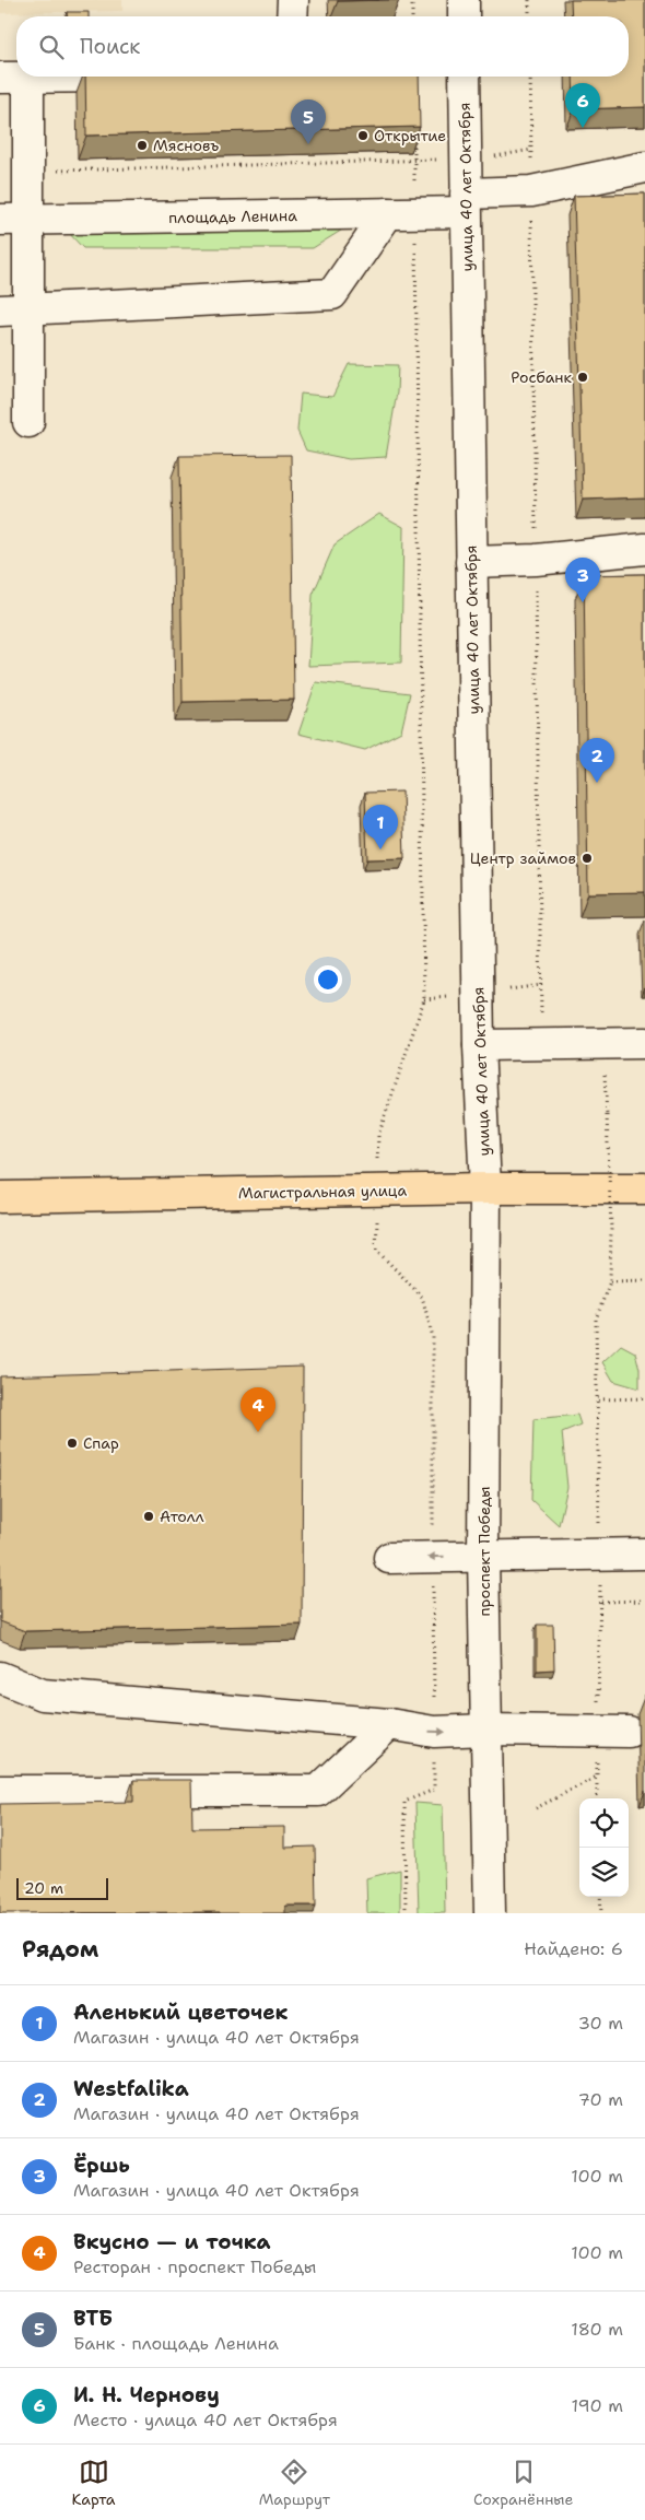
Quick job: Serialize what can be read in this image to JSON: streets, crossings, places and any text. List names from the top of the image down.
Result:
{
  "streets": {
    "main road": ["Магистральная улица"],
    "street": ["улица 40 лет Октября", "площадь Ленина", "проспект Победы"]
  },
  "crossings": [
    ["улица 40 лет Октября", "площадь Ленина"],
    ["улица 40 лет Октября", "Магистральная улица"],
    ["улица 40 лет Октября", "проспект Победы"],
    ["Магистральная улица", "проспект Победы"]
  ],
  "places": [
    "Открытие",
    "Мясновъ",
    "Росбанк",
    "Центр займов",
    "Спар",
    "Атолл"
  ],
  "scale_bar": "20 m",
  "page": {
    "search": "Поиск",
    "pins": [
      "6",
      "5",
      "3",
      "2",
      "1",
      "4"
    ],
    "scale": "20 m",
    "heading": ["Рядом", "Найдено: 6"],
    "list": [
      {
        "mark": "1",
        "name": "Аленький цветочек",
        "note": "Магазин · улица 40 лет Октября",
        "value": "30 m"
      },
      {
        "mark": "2",
        "name": "Westfalika",
        "note": "Магазин · улица 40 лет Октября",
        "value": "70 m"
      },
      {
        "mark": "3",
        "name": "Ёршь",
        "note": "Магазин · улица 40 лет Октября",
        "value": "100 m"
      },
      {
        "mark": "4",
        "name": "Вкусно — и точка",
        "note": "Ресторан · проспект Победы",
        "value": "100 m"
      },
      {
        "mark": "5",
        "name": "ВТБ",
        "note": "Банк · площадь Ленина",
        "value": "180 m"
      },
      {
        "mark": "6",
        "name": "И. Н. Чернову",
        "note": "Место · улица 40 лет Октября",
        "value": "190 m"
      }
    ],
    "nav": ["Карта", "Маршрут", "Сохранённые"]
  }
}
